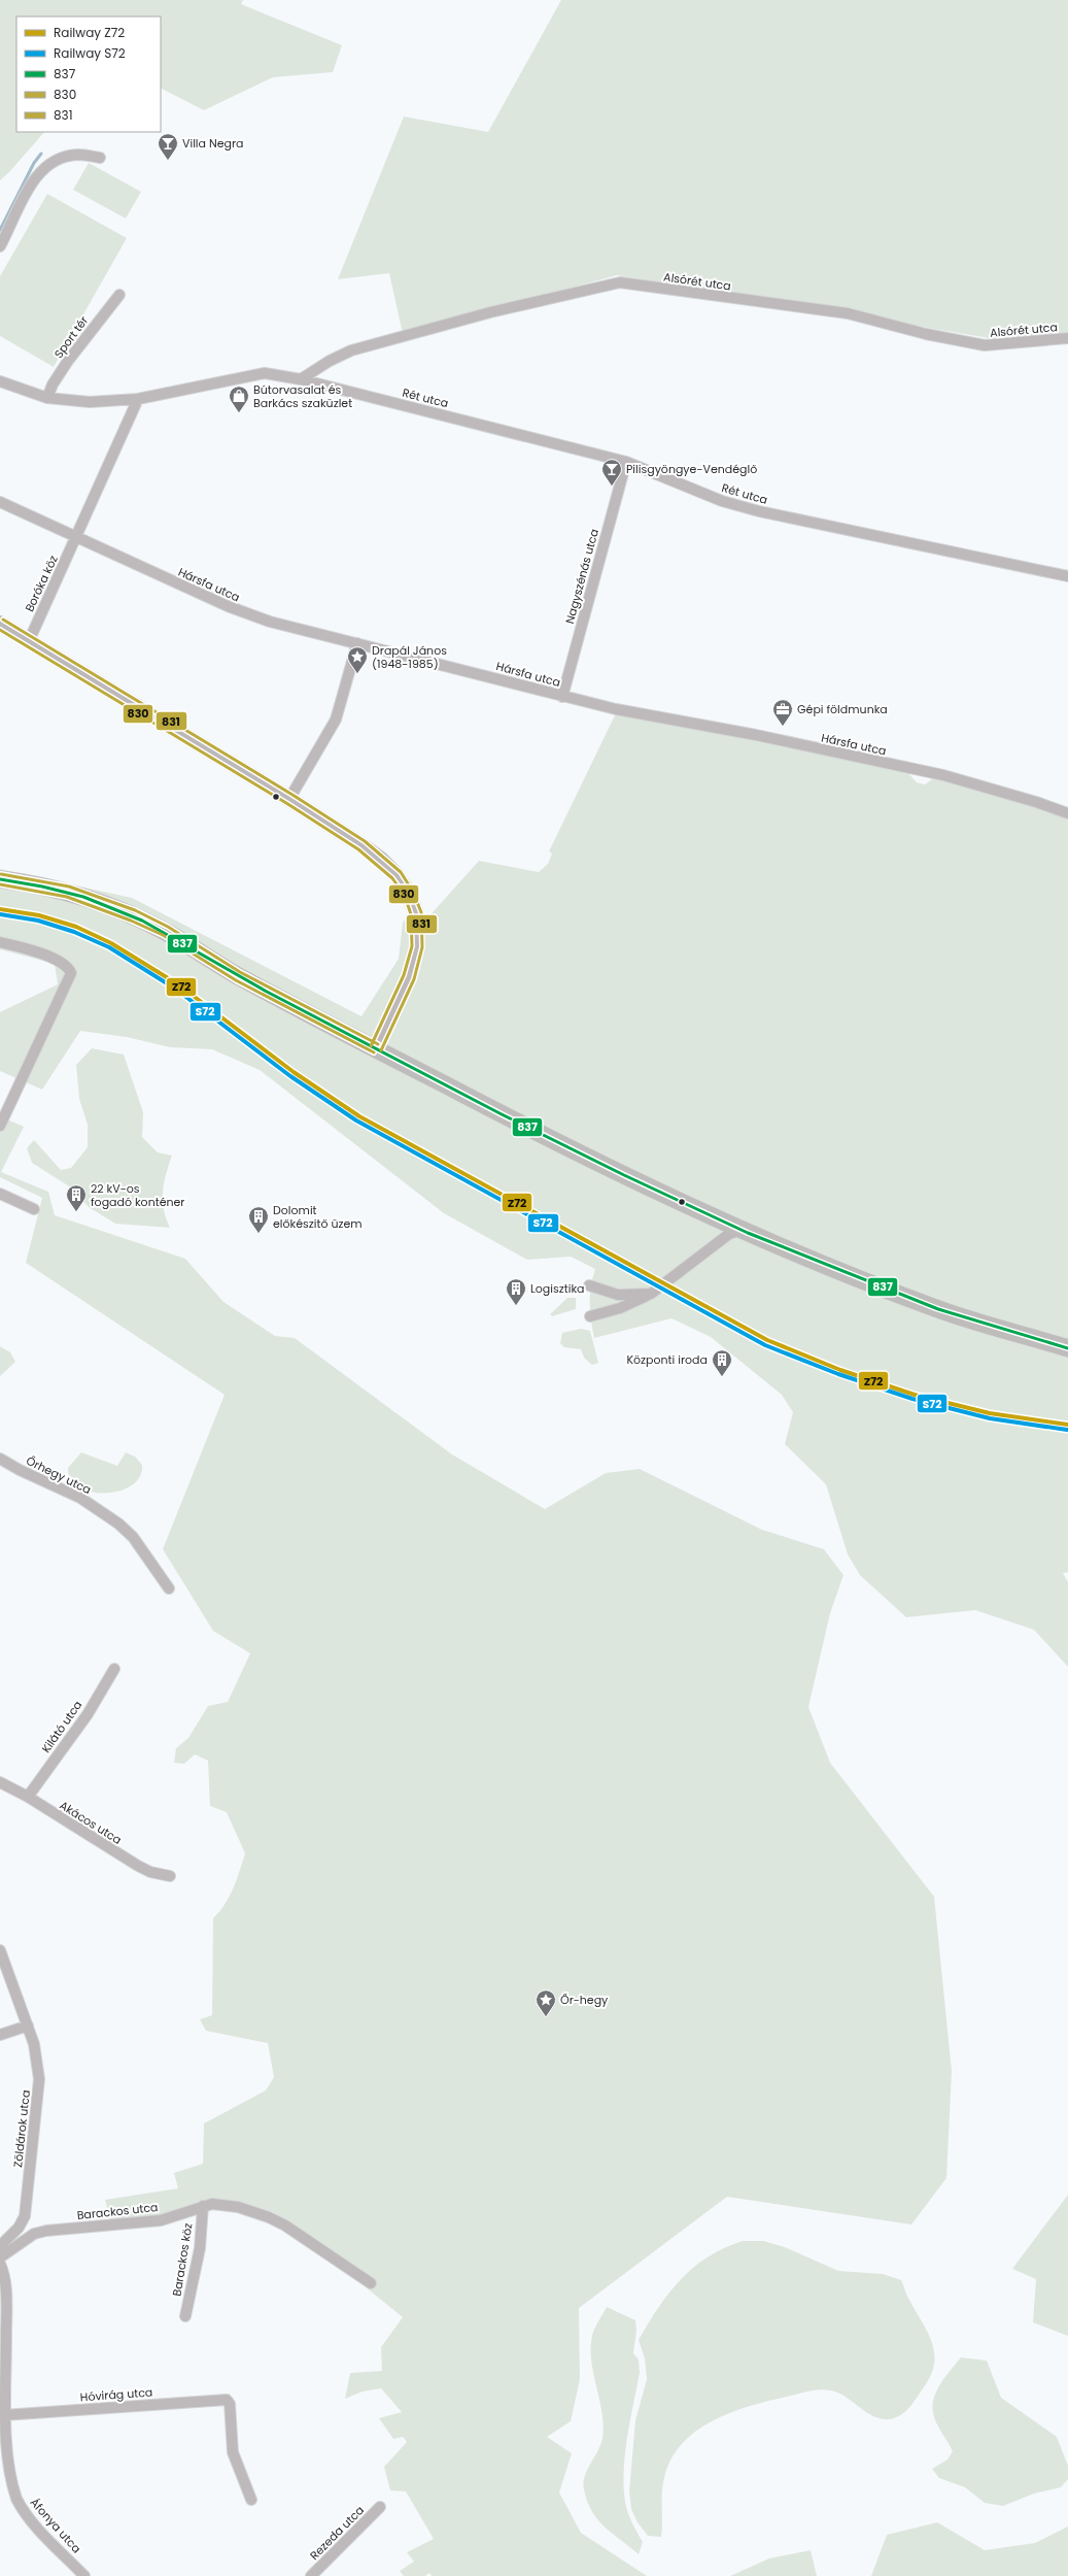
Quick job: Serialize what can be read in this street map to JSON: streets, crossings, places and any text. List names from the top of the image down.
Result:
{
  "streets": {
    "street": [
      "Alsórét utca",
      "Sport tér",
      "Rét utca",
      "Nagyszénás utca",
      "Boróka köz",
      "Hársfa utca",
      "Őrhegy utca",
      "Kilátó utca",
      "Akácos utca",
      "Zöldárok utca",
      "Barackos utca",
      "Barackos köz",
      "Hóvirág utca",
      "Áfonya utca",
      "Rezeda utca"
    ]
  },
  "crossings": [
    ["Alsórét utca", "Rét utca"],
    ["Sport tér", "Rét utca"],
    ["Rét utca", "Nagyszénás utca"],
    ["Rét utca", "Boróka köz"],
    ["Nagyszénás utca", "Hársfa utca"],
    ["Boróka köz", "Hársfa utca"],
    ["Kilátó utca", "Akácos utca"],
    ["Barackos utca", "Barackos köz"],
    ["Hóvirág utca", "Áfonya utca"]
  ],
  "places": {
    "bar": ["Villa Negra", "Pilisgyöngye-Vendéglő"],
    "shop": ["Bútorvasalat és Barkács szaküzlet"],
    "place": ["Drapál János (1948-1985)", "Őr-hegy"],
    "office": ["Gépi földmunka"],
    "building": [
      "22 kV-os fogadó konténer",
      "Dolomit előkészitő üzem",
      "Logisztika",
      "Központi iroda"
    ]
  },
  "lines": [
    "transit line 831",
    "transit line 830",
    "transit line 837",
    "rail line Z72",
    "rail line S72"
  ],
  "legend": [
    "Railway Z72",
    "Railway S72",
    "837",
    "830",
    "831"
  ]
}
